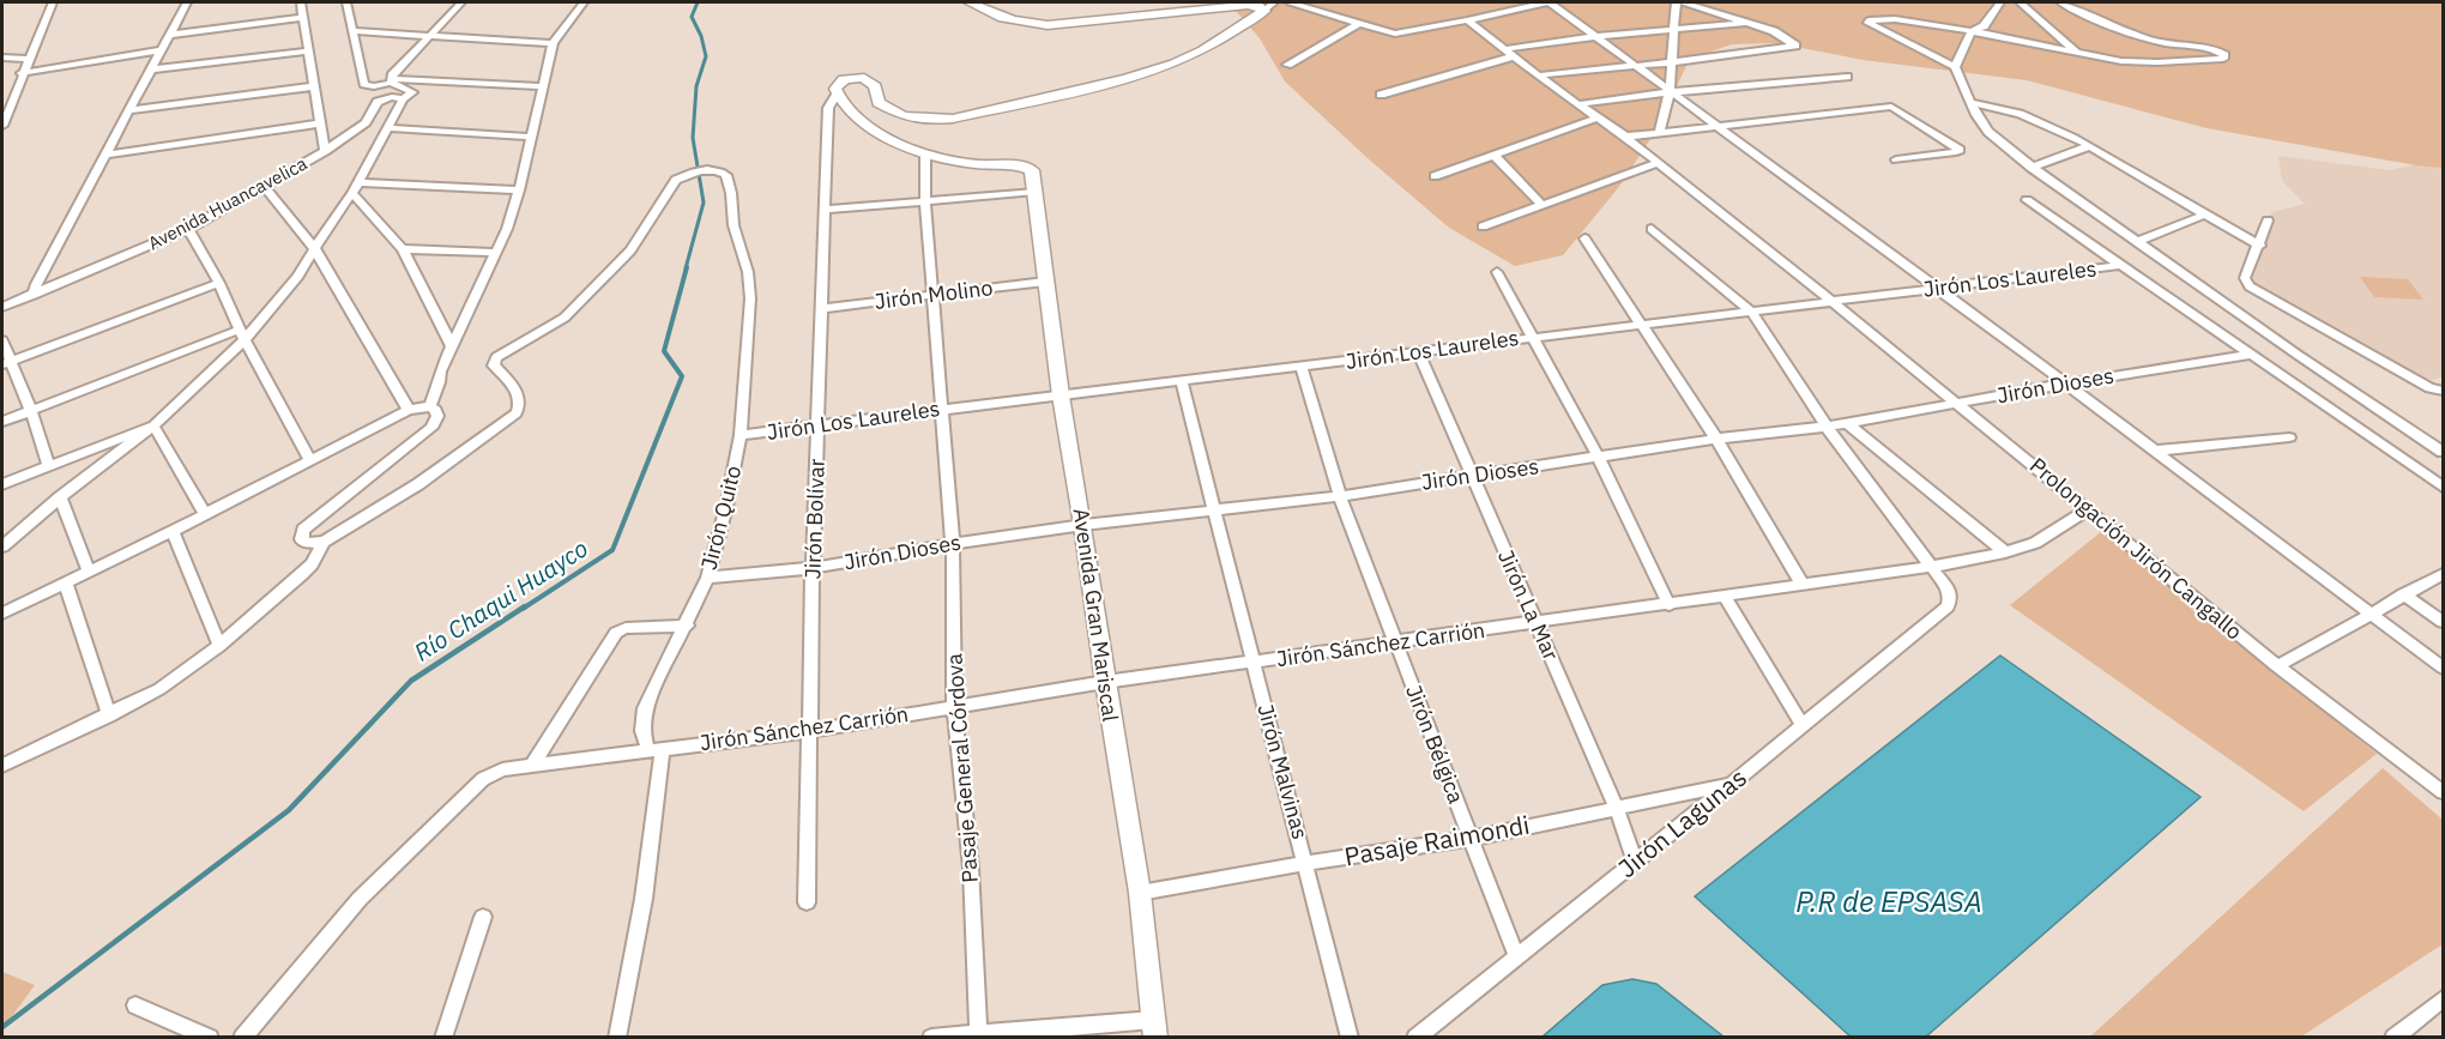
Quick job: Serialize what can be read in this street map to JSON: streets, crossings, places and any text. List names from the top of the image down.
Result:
{
  "streets": {
    "street": [
      "Avenida Huancavelica",
      "Jirón Los Laureles",
      "Jirón Molino",
      "Jirón Dioses",
      "Jirón Quito",
      "Jirón Bolívar",
      "Prolongación Jirón Cangallo",
      "Jirón La Mar",
      "Avenida Gran Mariscal",
      "Jirón Sánchez Carrión",
      "Jirón Bélgica",
      "Pasaje General Córdova",
      "Jirón Malvinas",
      "Jirón Lagunas",
      "Pasaje Raimondi"
    ]
  },
  "crossings": [
    ["Jirón Los Laureles", "Jirón Quito"],
    ["Jirón Los Laureles", "Jirón Bolívar"],
    ["Jirón Los Laureles", "Prolongación Jirón Cangallo"],
    ["Jirón Los Laureles", "Jirón La Mar"],
    ["Jirón Los Laureles", "Avenida Gran Mariscal"],
    ["Jirón Los Laureles", "Jirón Bélgica"],
    ["Jirón Los Laureles", "Pasaje General Córdova"],
    ["Jirón Los Laureles", "Jirón Malvinas"],
    ["Jirón Molino", "Jirón Bolívar"],
    ["Jirón Molino", "Avenida Gran Mariscal"],
    ["Jirón Molino", "Pasaje General Córdova"],
    ["Jirón Dioses", "Jirón Quito"],
    ["Jirón Dioses", "Jirón Bolívar"],
    ["Jirón Dioses", "Prolongación Jirón Cangallo"],
    ["Jirón Dioses", "Jirón La Mar"],
    ["Jirón Dioses", "Avenida Gran Mariscal"],
    ["Jirón Dioses", "Jirón Bélgica"],
    ["Jirón Dioses", "Pasaje General Córdova"],
    ["Jirón Dioses", "Jirón Malvinas"],
    ["Jirón Quito", "Jirón Sánchez Carrión"],
    ["Jirón Bolívar", "Jirón Sánchez Carrión"],
    ["Prolongación Jirón Cangallo", "Jirón Sánchez Carrión"],
    ["Jirón La Mar", "Jirón Sánchez Carrión"],
    ["Jirón La Mar", "Jirón Lagunas"],
    ["Jirón La Mar", "Pasaje Raimondi"],
    ["Avenida Gran Mariscal", "Jirón Sánchez Carrión"],
    ["Avenida Gran Mariscal", "Pasaje Raimondi"],
    ["Jirón Sánchez Carrión", "Jirón Bélgica"],
    ["Jirón Sánchez Carrión", "Pasaje General Córdova"],
    ["Jirón Sánchez Carrión", "Jirón Malvinas"],
    ["Jirón Sánchez Carrión", "Jirón Lagunas"],
    ["Jirón Bélgica", "Jirón Lagunas"],
    ["Jirón Bélgica", "Pasaje Raimondi"],
    ["Jirón Malvinas", "Pasaje Raimondi"],
    ["Jirón Lagunas", "Pasaje Raimondi"]
  ],
  "water": ["Río Chaqui Huayco", "P.R de EPSASA"]
}
